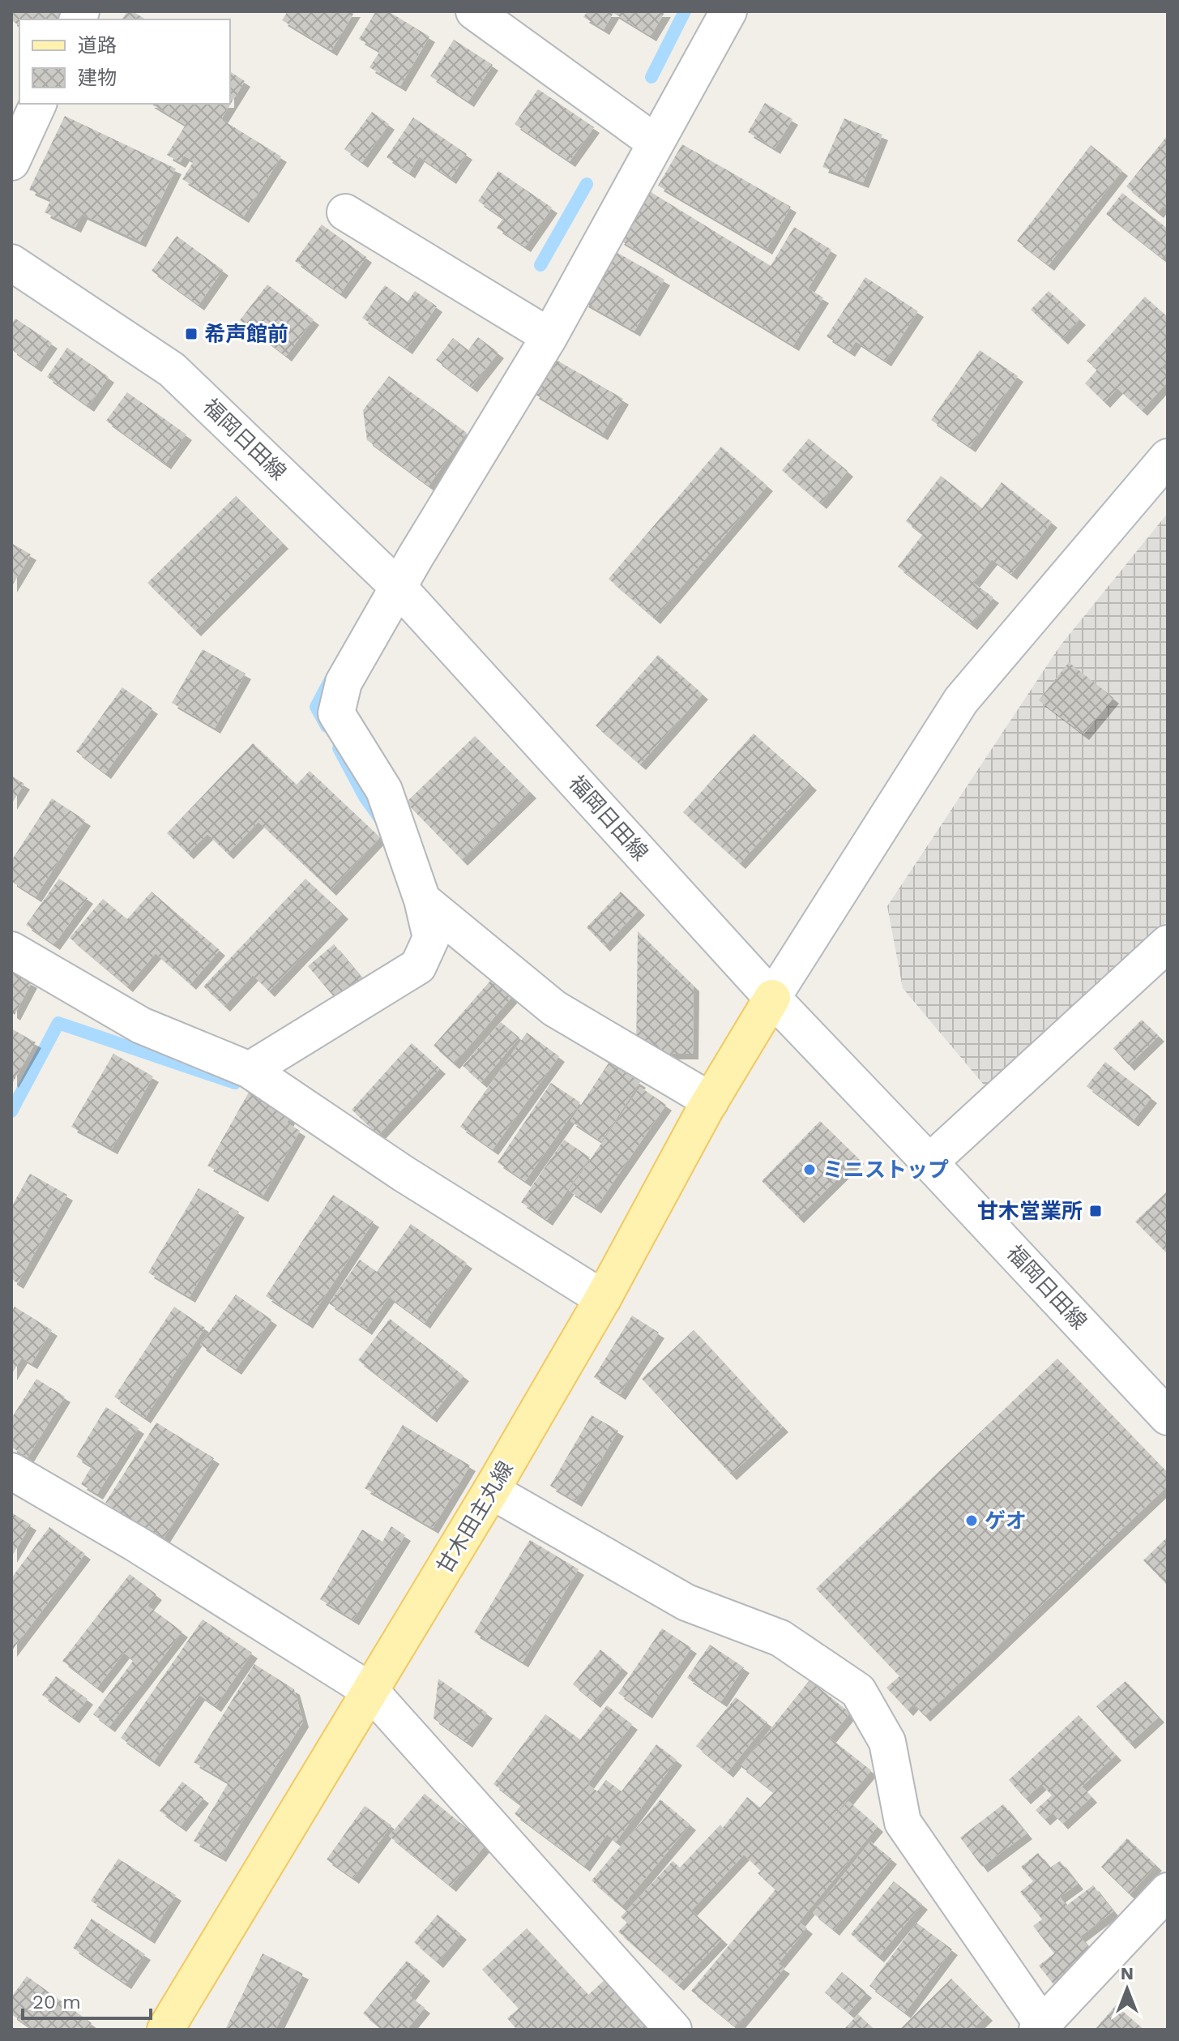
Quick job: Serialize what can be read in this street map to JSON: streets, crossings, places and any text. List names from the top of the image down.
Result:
{
  "streets": {
    "main road": ["甘木田主丸線"],
    "street": ["福岡日田線"]
  },
  "crossings": [
    ["福岡日田線", "甘木田主丸線"]
  ],
  "places": {
    "transit": ["希声館前", "甘木営業所"],
    "other": ["ミニストップ", "ゲオ"]
  },
  "legend": ["道路", "建物"],
  "scale_bar": "20 m",
  "north": "top"
}
